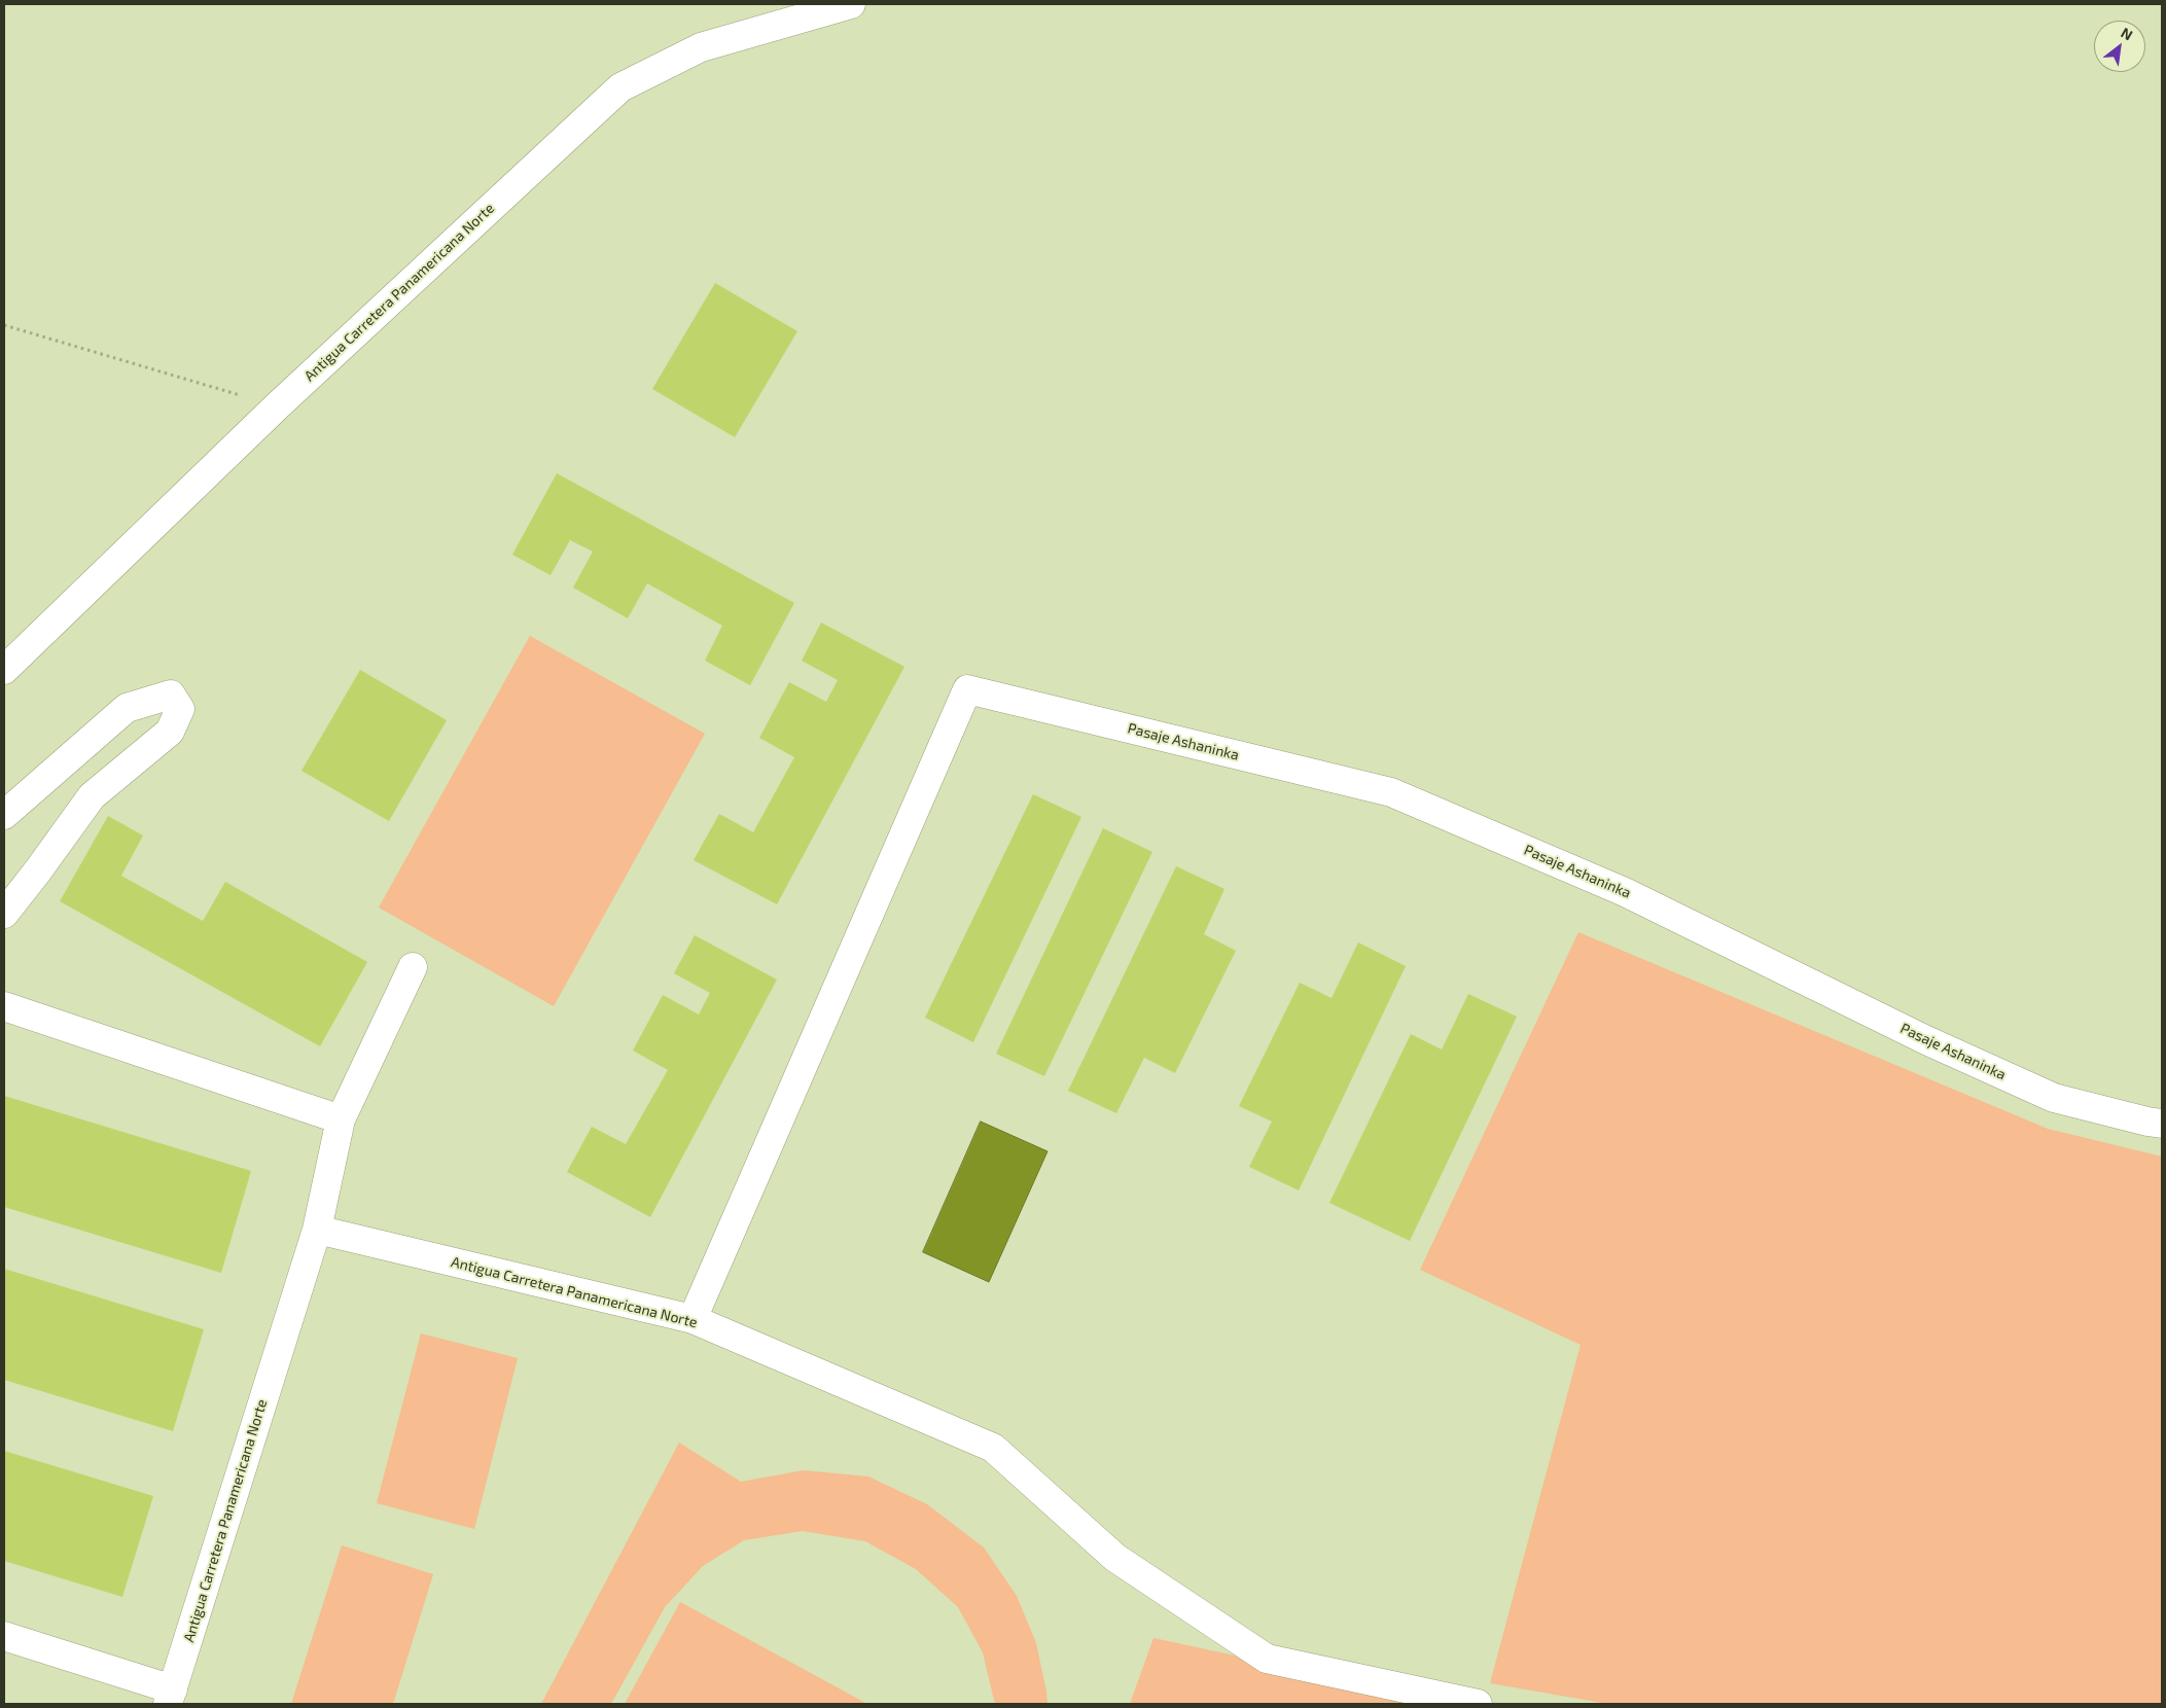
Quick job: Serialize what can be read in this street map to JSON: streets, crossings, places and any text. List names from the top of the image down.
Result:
{
  "streets": {
    "street": ["Antigua Carretera Panamericana Norte", "Pasaje Ashaninka"]
  },
  "crossings": [
    ["Antigua Carretera Panamericana Norte", "Pasaje Ashaninka"]
  ],
  "north": "top right"
}
